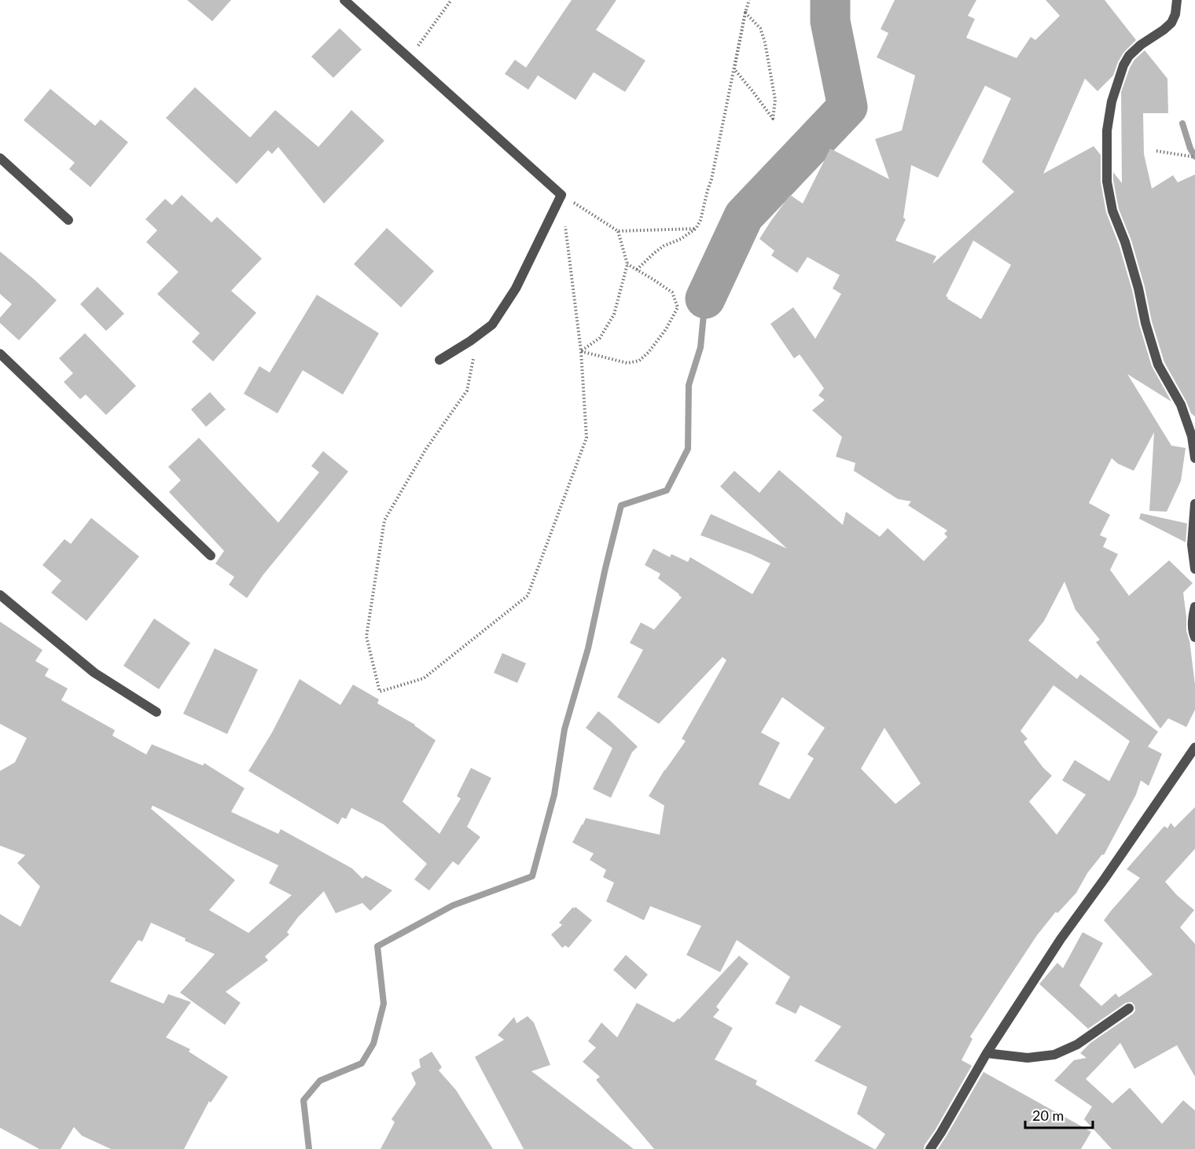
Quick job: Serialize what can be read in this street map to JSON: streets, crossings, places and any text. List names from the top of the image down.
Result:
{
  "scale_bar": "20 m"
}
